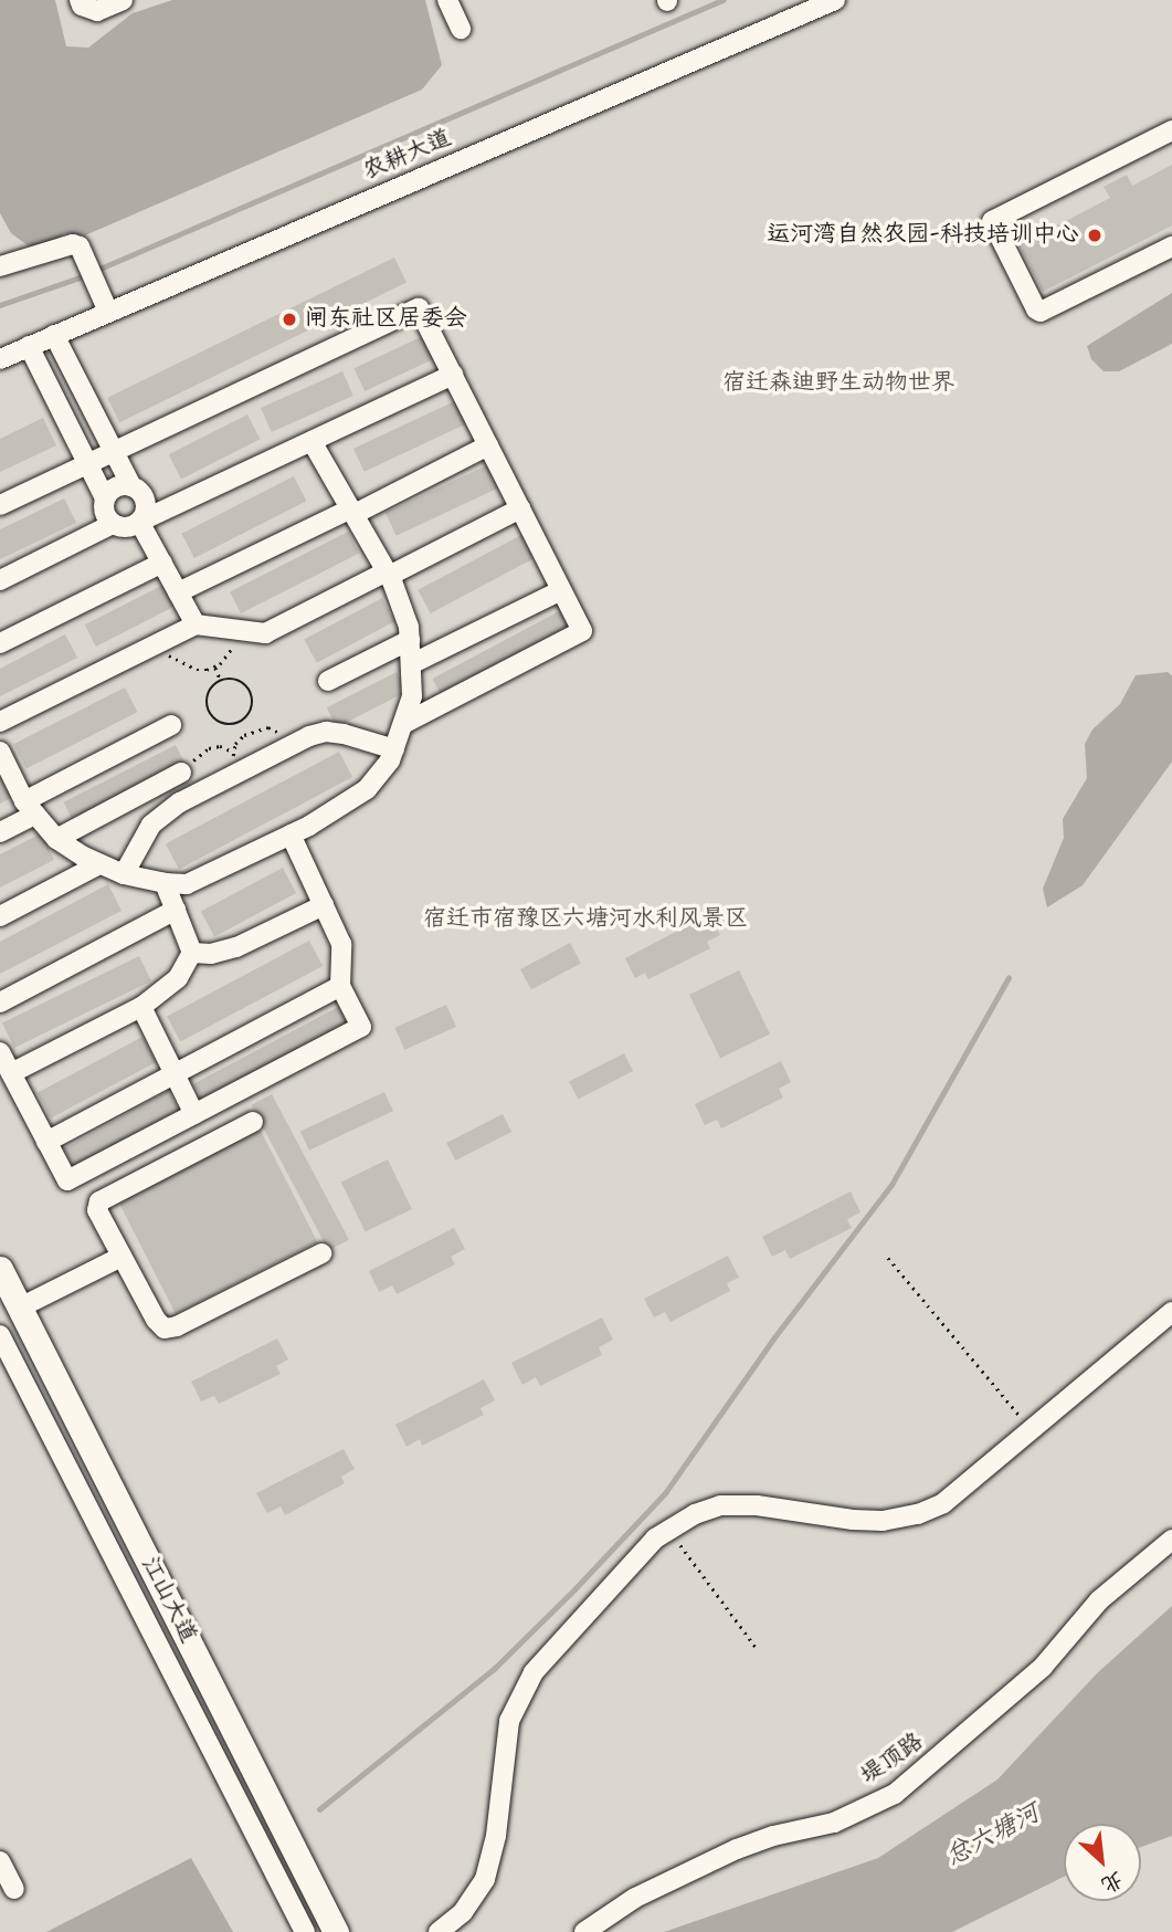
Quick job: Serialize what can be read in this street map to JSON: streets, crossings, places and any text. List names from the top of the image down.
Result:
{
  "streets": {
    "main road": ["江山大道"],
    "street": ["农耕大道", "堤顶路"]
  },
  "water": ["总六塘河"],
  "parks": ["宿迁森迪野生动物世界", "宿迁市宿豫区六塘河水利风景区"],
  "places": ["运河湾自然农园-科技培训中心", "闸东社区居委会"],
  "north": "bottom right"
}
